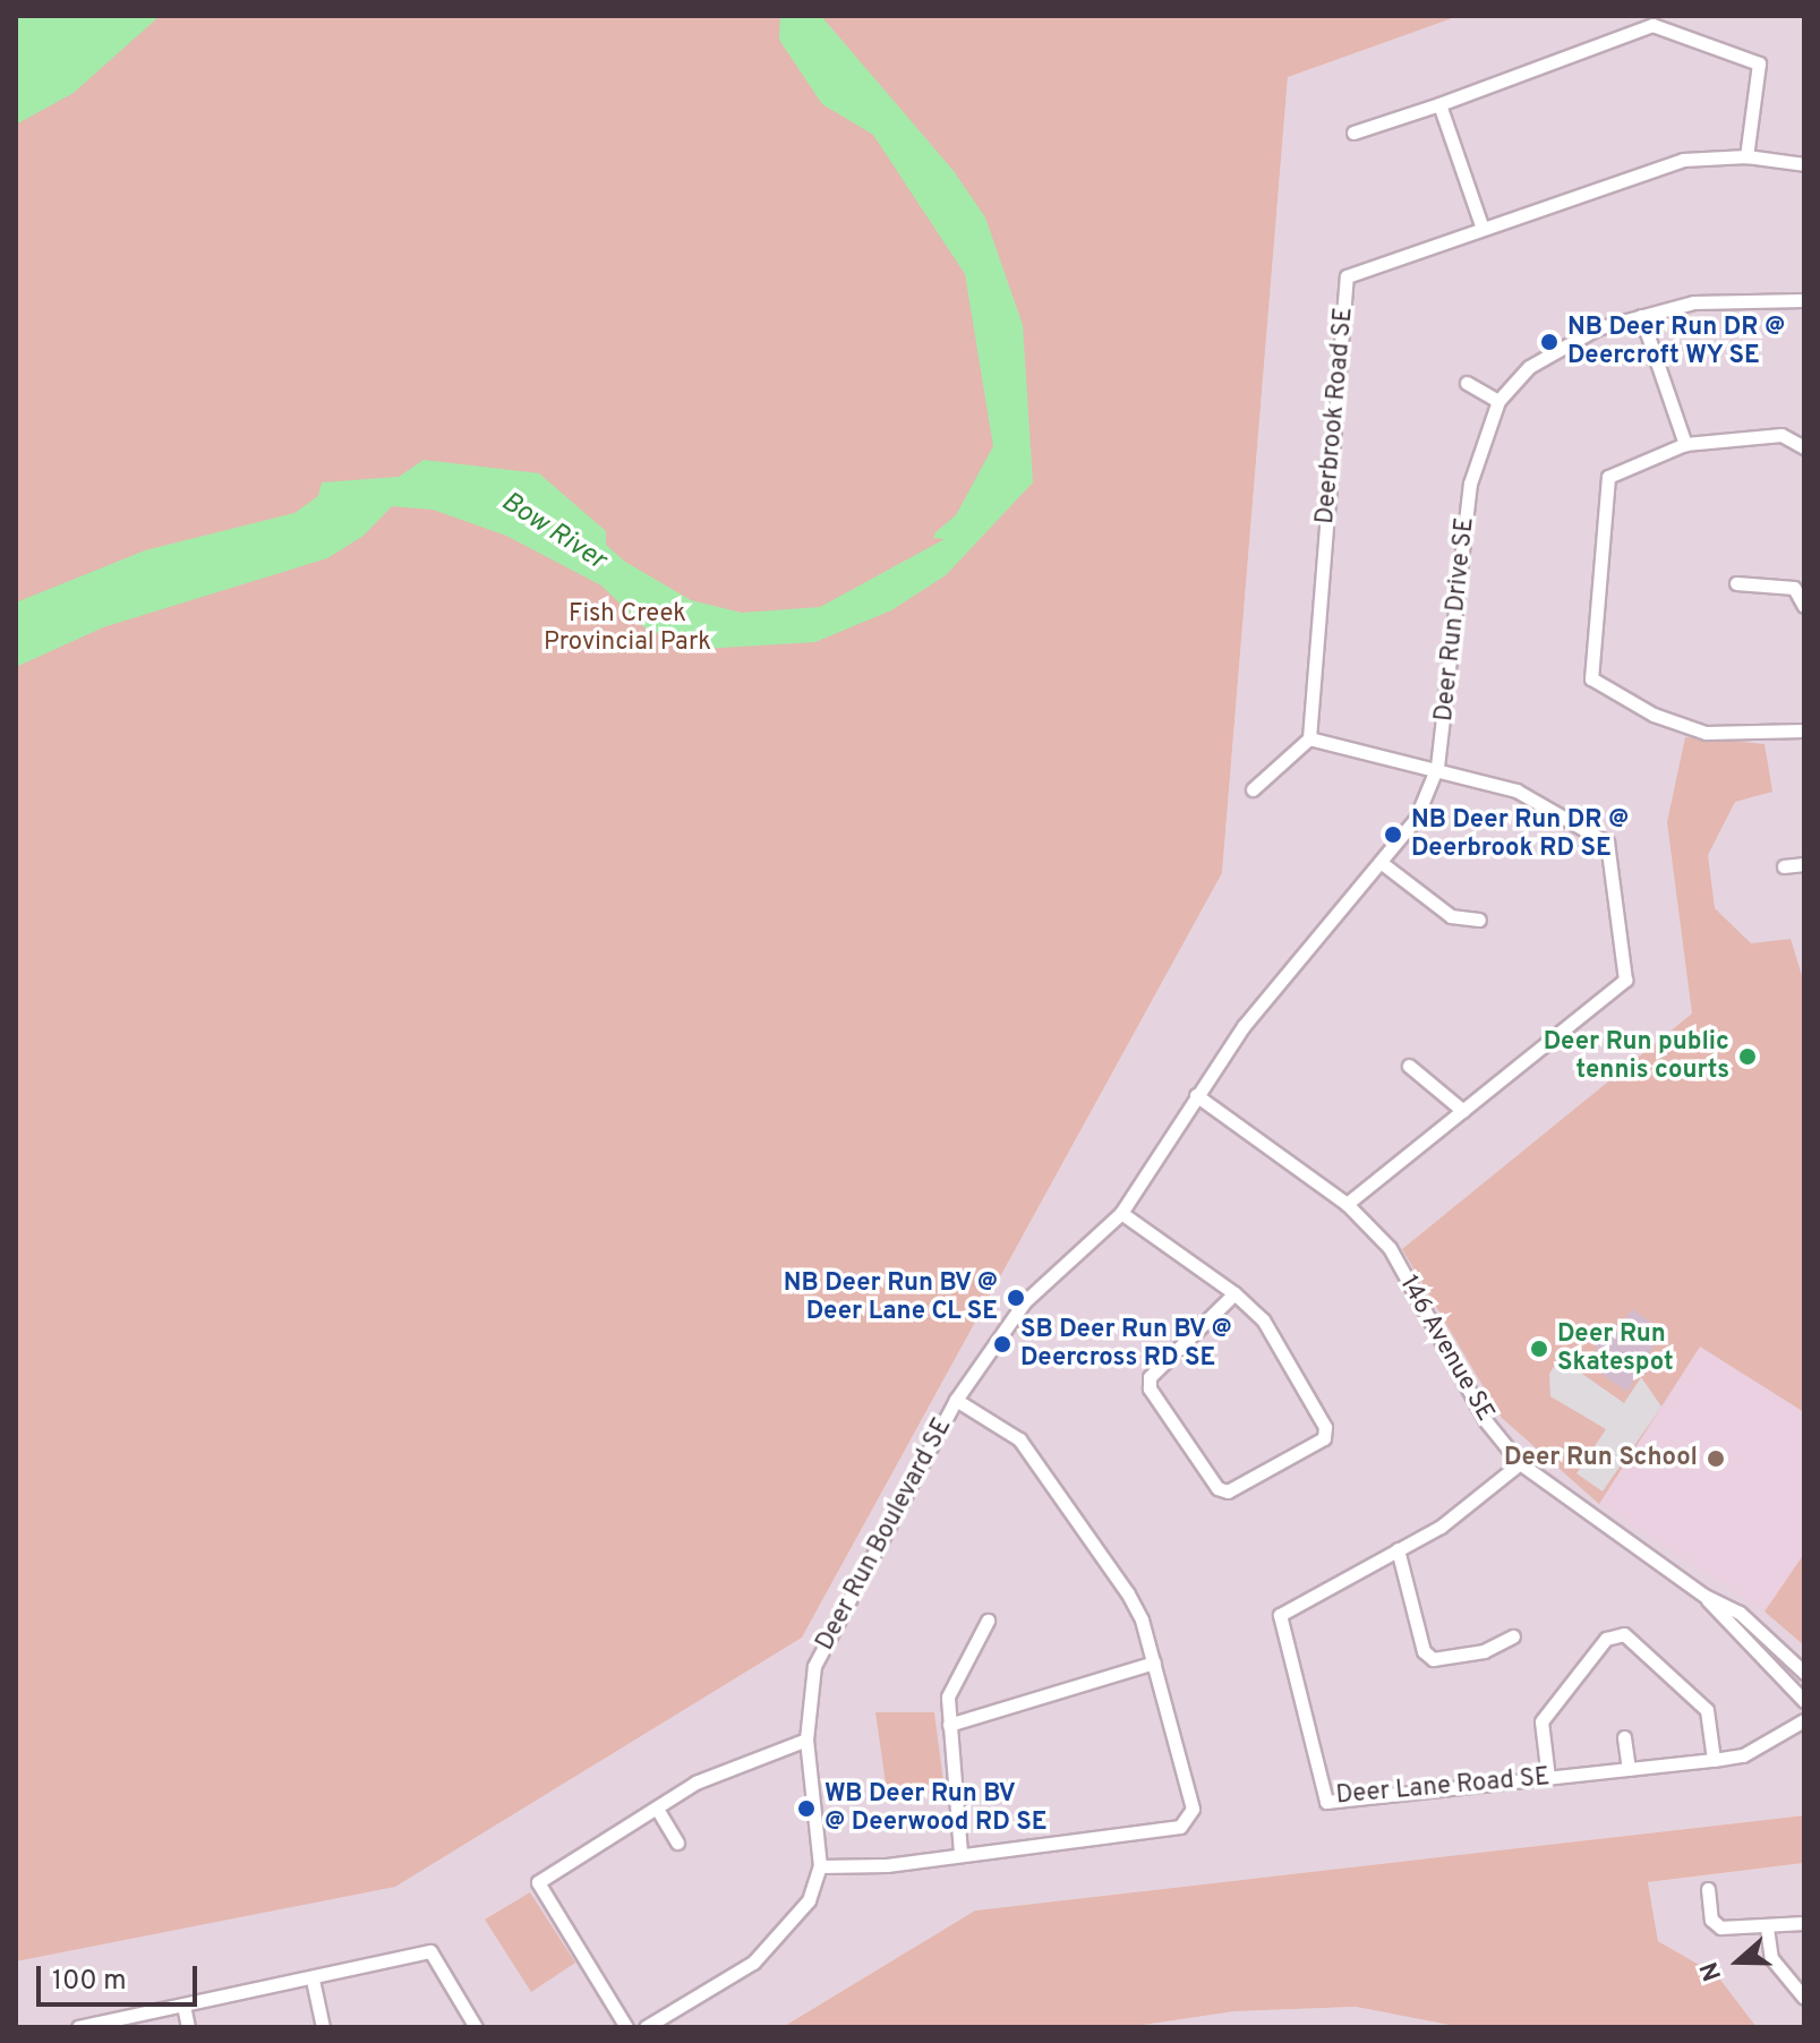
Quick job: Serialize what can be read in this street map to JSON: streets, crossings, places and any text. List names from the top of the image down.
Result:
{
  "streets": {
    "street": [
      "Deerbrook Road SE",
      "Deer Run Drive SE",
      "146 Avenue SE",
      "Deer Run Boulevard SE",
      "Deer Lane Road SE"
    ]
  },
  "crossings": [
    ["Deer Run Drive SE", "146 Avenue SE"],
    ["Deer Run Drive SE", "Deer Run Boulevard SE"],
    ["146 Avenue SE", "Deer Run Boulevard SE"],
    ["146 Avenue SE", "Deer Lane Road SE"]
  ],
  "water": ["Bow River"],
  "parks": ["Fish Creek Provincial Park"],
  "places": [
    "NB Deer Run DR @ Deercroft WY SE",
    "NB Deer Run DR @ Deerbrook RD SE",
    "Deer Run public tennis courts",
    "NB Deer Run BV @ Deer Lane CL SE",
    "SB Deer Run BV @ Deercross RD SE",
    "Deer Run Skatespot",
    "Deer Run School",
    "WB Deer Run BV @ Deerwood RD SE"
  ],
  "scale_bar": "100 m",
  "north": "left"
}
